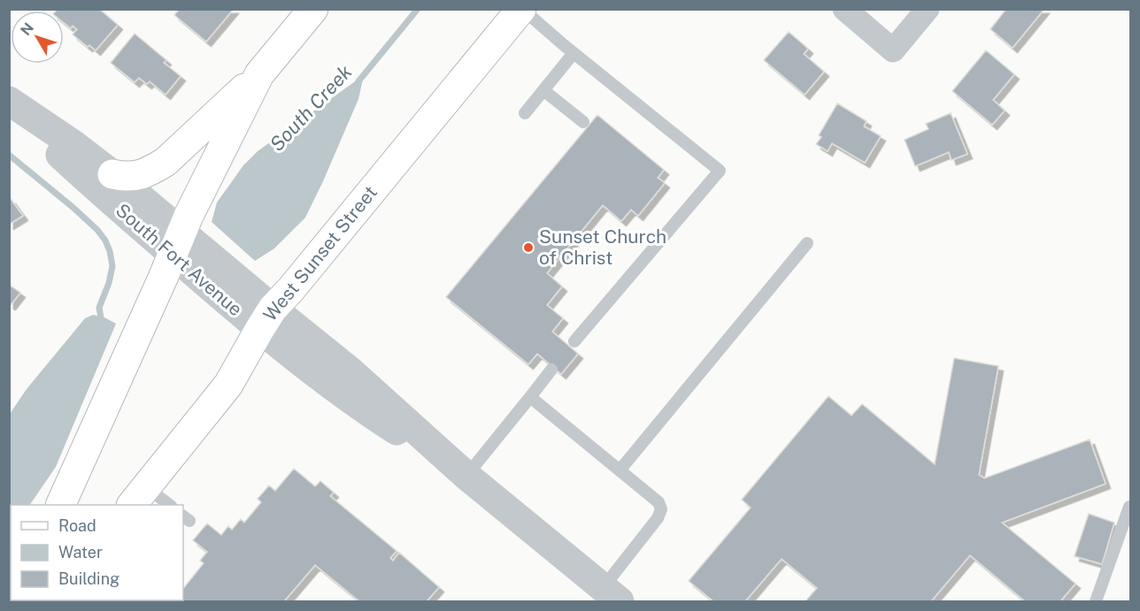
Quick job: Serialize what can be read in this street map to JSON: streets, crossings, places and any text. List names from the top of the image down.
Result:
{
  "streets": {
    "main road": ["West Sunset Street"],
    "street": ["South Fort Avenue"]
  },
  "crossings": [
    ["West Sunset Street", "South Fort Avenue"]
  ],
  "water": ["South Creek"],
  "places": ["Sunset Church of Christ"],
  "legend": ["Road", "Water", "Building"],
  "north": "top left"
}
